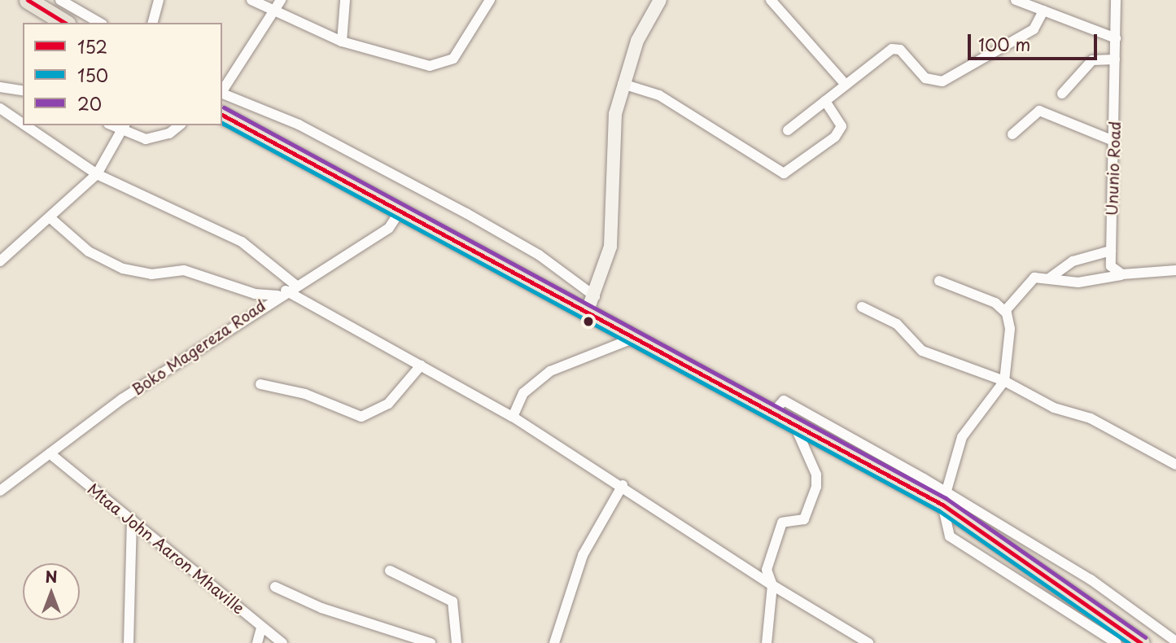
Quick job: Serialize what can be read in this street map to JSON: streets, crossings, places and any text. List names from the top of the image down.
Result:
{
  "streets": {
    "street": ["Ununio Road", "Boko Magereza Road", "Mtaa John Aaron Mhaville"]
  },
  "crossings": [
    ["Boko Magereza Road", "Mtaa John Aaron Mhaville"]
  ],
  "lines": ["transit line 152", "transit line 20", "transit line 150"],
  "legend": ["152", "150", "20"],
  "scale_bar": "100 m",
  "north": "top"
}
